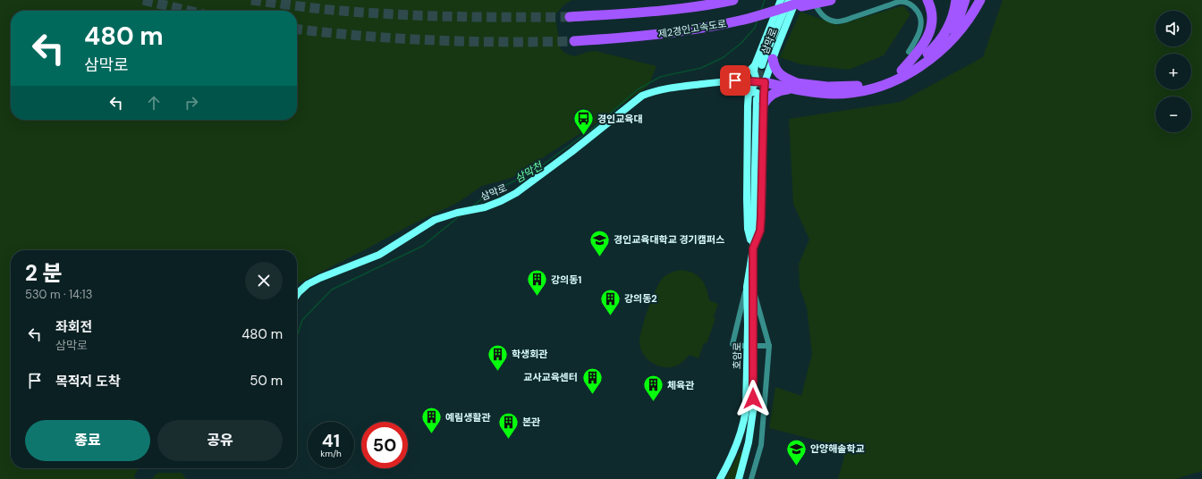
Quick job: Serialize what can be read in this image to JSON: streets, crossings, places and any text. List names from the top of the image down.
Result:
{
  "streets": {
    "highway": ["제2경인고속도로"],
    "main road": ["삼막로", "호암로"]
  },
  "crossings": [
    ["삼막로", "호암로"]
  ],
  "water": ["삼막천"],
  "places": {
    "bus stop": ["경인교육대"],
    "school or university": ["경인교육대학교 경기캠퍼스", "안양해솔학교"],
    "building": [
      "강의동1",
      "강의동2",
      "학생회관",
      "교사교육센터",
      "체육관",
      "예림생활관",
      "본관"
    ]
  },
  "page": {
    "map_buttons": ["+", "−"],
    "turn": ["480 m", "삼막로"],
    "heading": ["2 분", "530 m · 14:13"],
    "list": [
      {
        "name": "좌회전",
        "note": "삼막로",
        "value": "480 m"
      },
      {
        "name": "목적지 도착",
        "value": "50 m"
      }
    ],
    "buttons": ["종료", "공유"],
    "speed": "41 km/h",
    "limit": "50"
  }
}
